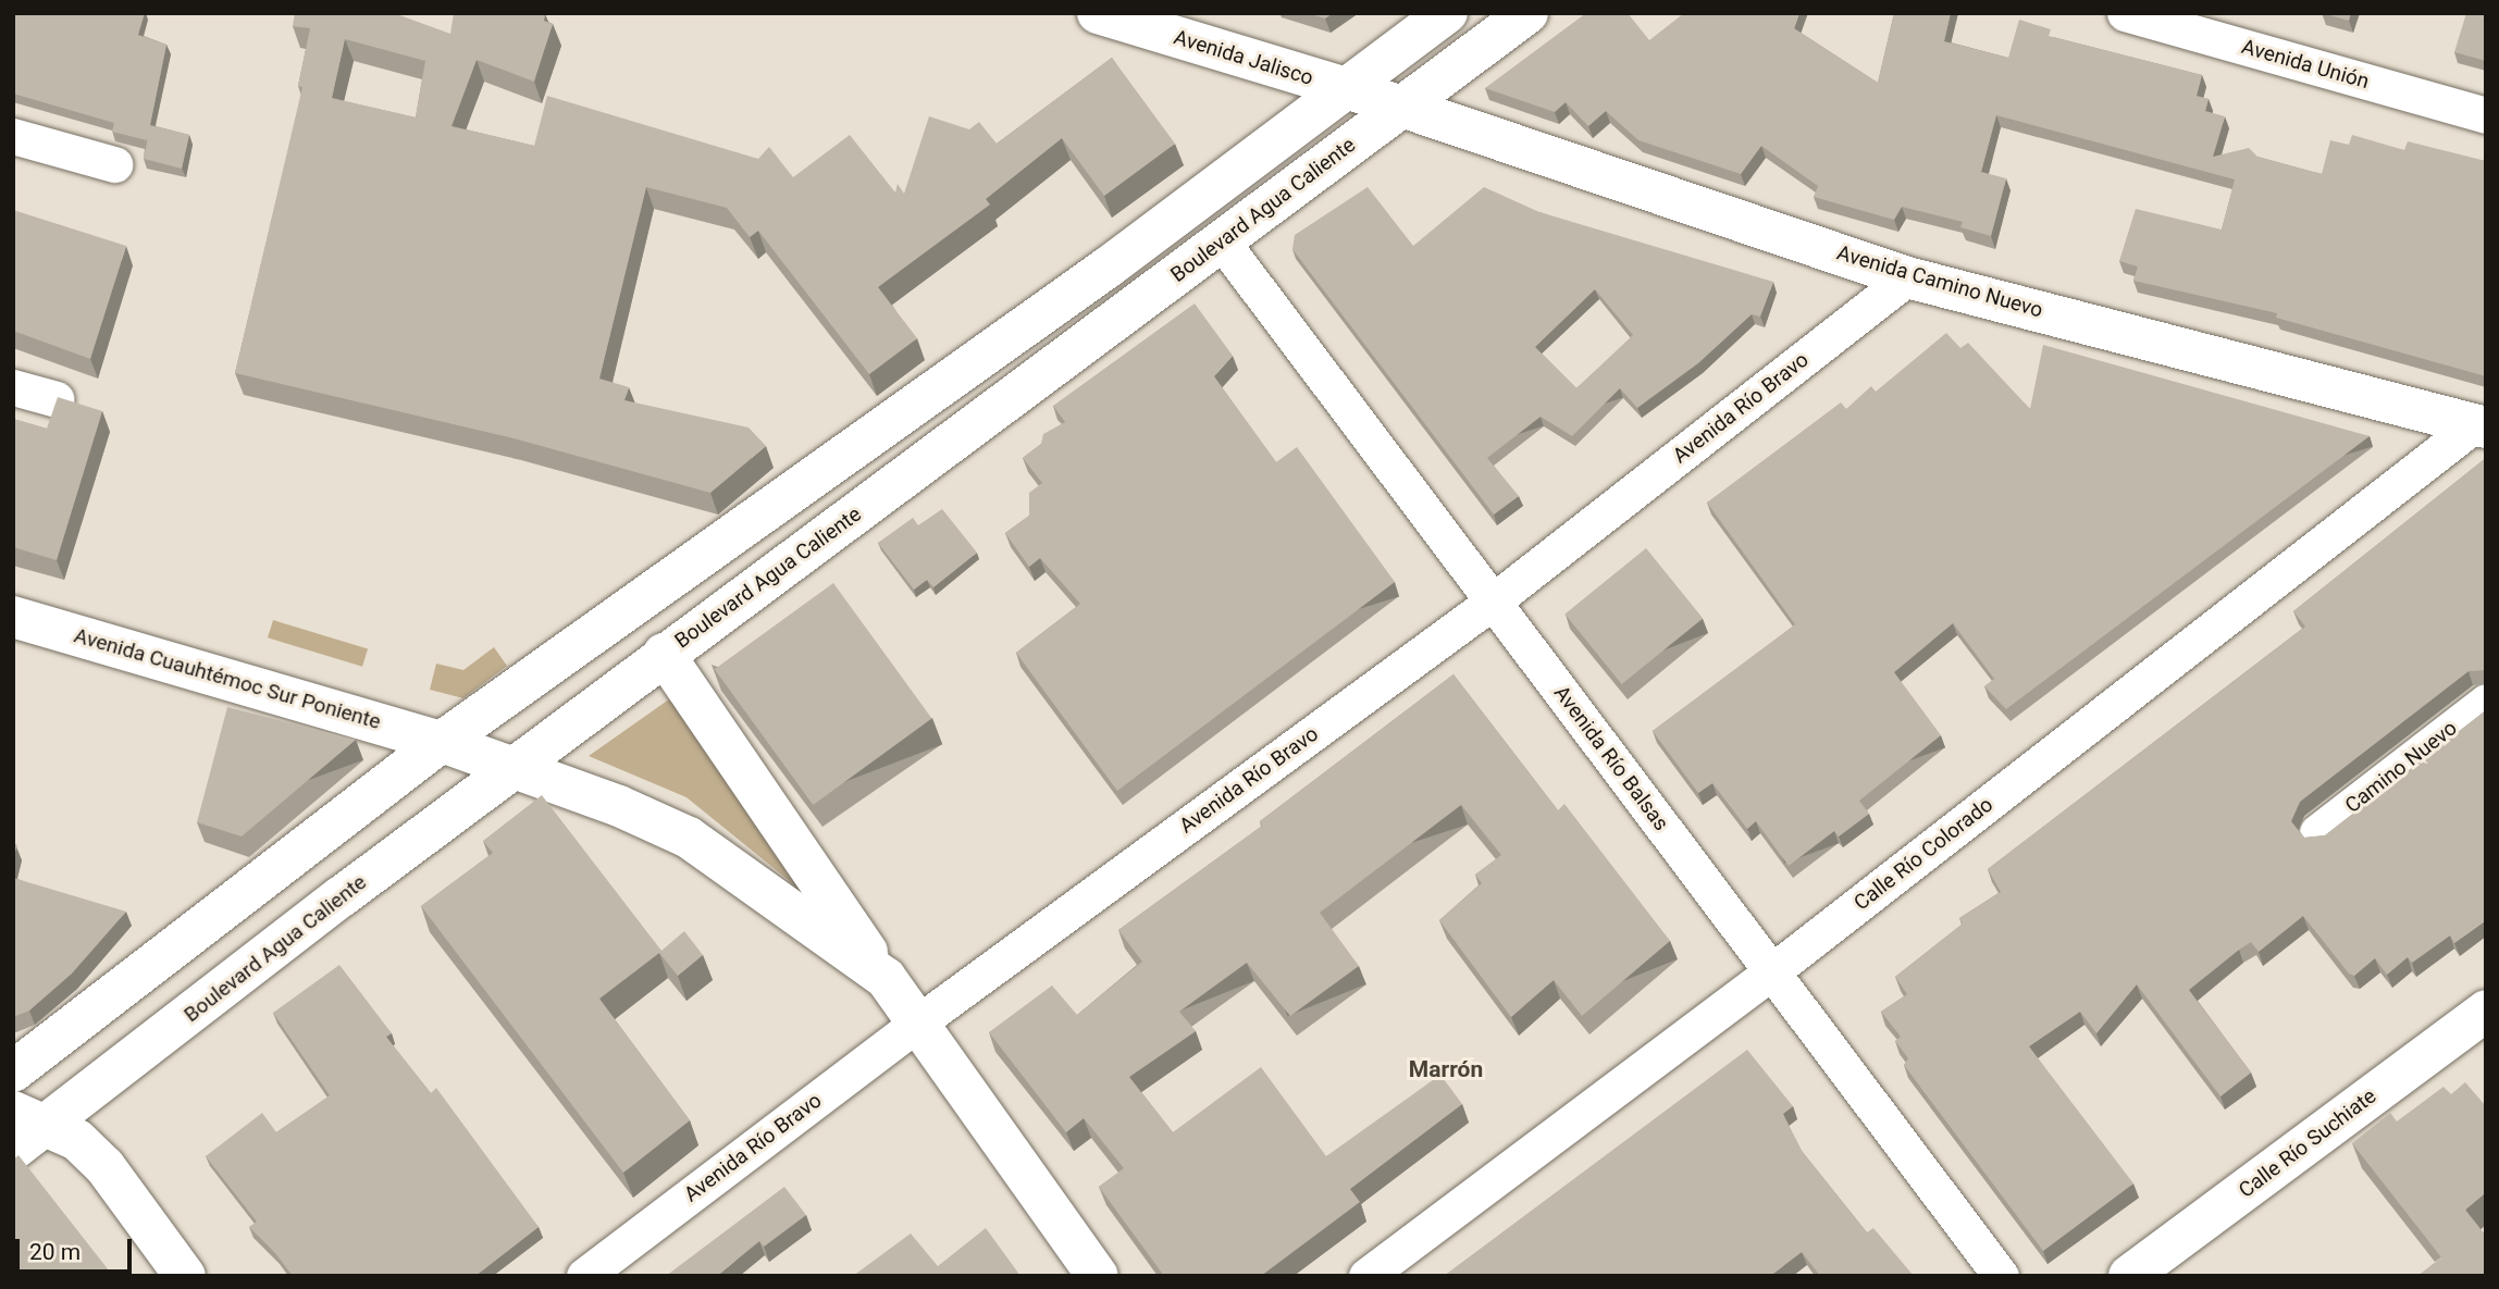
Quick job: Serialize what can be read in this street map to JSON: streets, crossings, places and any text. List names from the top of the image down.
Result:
{
  "streets": {
    "main road": [
      "Avenida Jalisco",
      "Boulevard Agua Caliente",
      "Avenida Camino Nuevo",
      "Avenida Cuauhtémoc Sur Poniente",
      "Calle Río Suchiate"
    ],
    "street": [
      "Avenida Unión",
      "Avenida Río Bravo",
      "Avenida Río Balsas",
      "Camino Nuevo",
      "Calle Río Colorado"
    ]
  },
  "crossings": [
    ["Avenida Jalisco", "Boulevard Agua Caliente"],
    ["Avenida Jalisco", "Avenida Camino Nuevo"],
    ["Boulevard Agua Caliente", "Avenida Camino Nuevo"],
    ["Boulevard Agua Caliente", "Avenida Cuauhtémoc Sur Poniente"],
    ["Boulevard Agua Caliente", "Avenida Río Balsas"],
    ["Avenida Camino Nuevo", "Avenida Río Bravo"],
    ["Avenida Camino Nuevo", "Calle Río Colorado"],
    ["Avenida Río Bravo", "Avenida Río Balsas"],
    ["Avenida Río Balsas", "Calle Río Colorado"]
  ],
  "districts": ["Marrón"],
  "scale_bar": "20 m"
}
